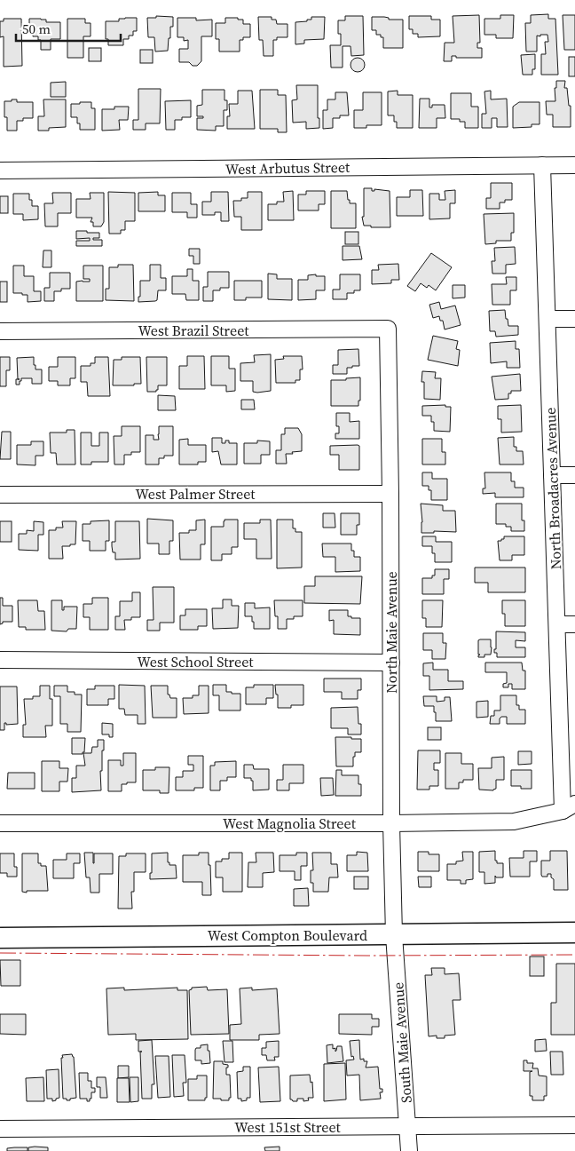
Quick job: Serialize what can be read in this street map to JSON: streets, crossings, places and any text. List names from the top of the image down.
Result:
{
  "streets": {
    "main road": ["West Compton Boulevard"],
    "street": [
      "West Arbutus Street",
      "West Brazil Street",
      "North Broadacres Avenue",
      "West Palmer Street",
      "North Maie Avenue",
      "West School Street",
      "West Magnolia Street",
      "South Maie Avenue",
      "West 151st Street"
    ]
  },
  "crossings": [
    ["West Arbutus Street", "North Broadacres Avenue"],
    ["West Brazil Street", "North Maie Avenue"],
    ["North Broadacres Avenue", "West Magnolia Street"],
    ["West Palmer Street", "North Maie Avenue"],
    ["North Maie Avenue", "West School Street"],
    ["North Maie Avenue", "West Magnolia Street"],
    ["North Maie Avenue", "West Compton Boulevard"],
    ["North Maie Avenue", "South Maie Avenue"],
    ["West Compton Boulevard", "South Maie Avenue"],
    ["South Maie Avenue", "West 151st Street"]
  ],
  "scale_bar": "50 m"
}
